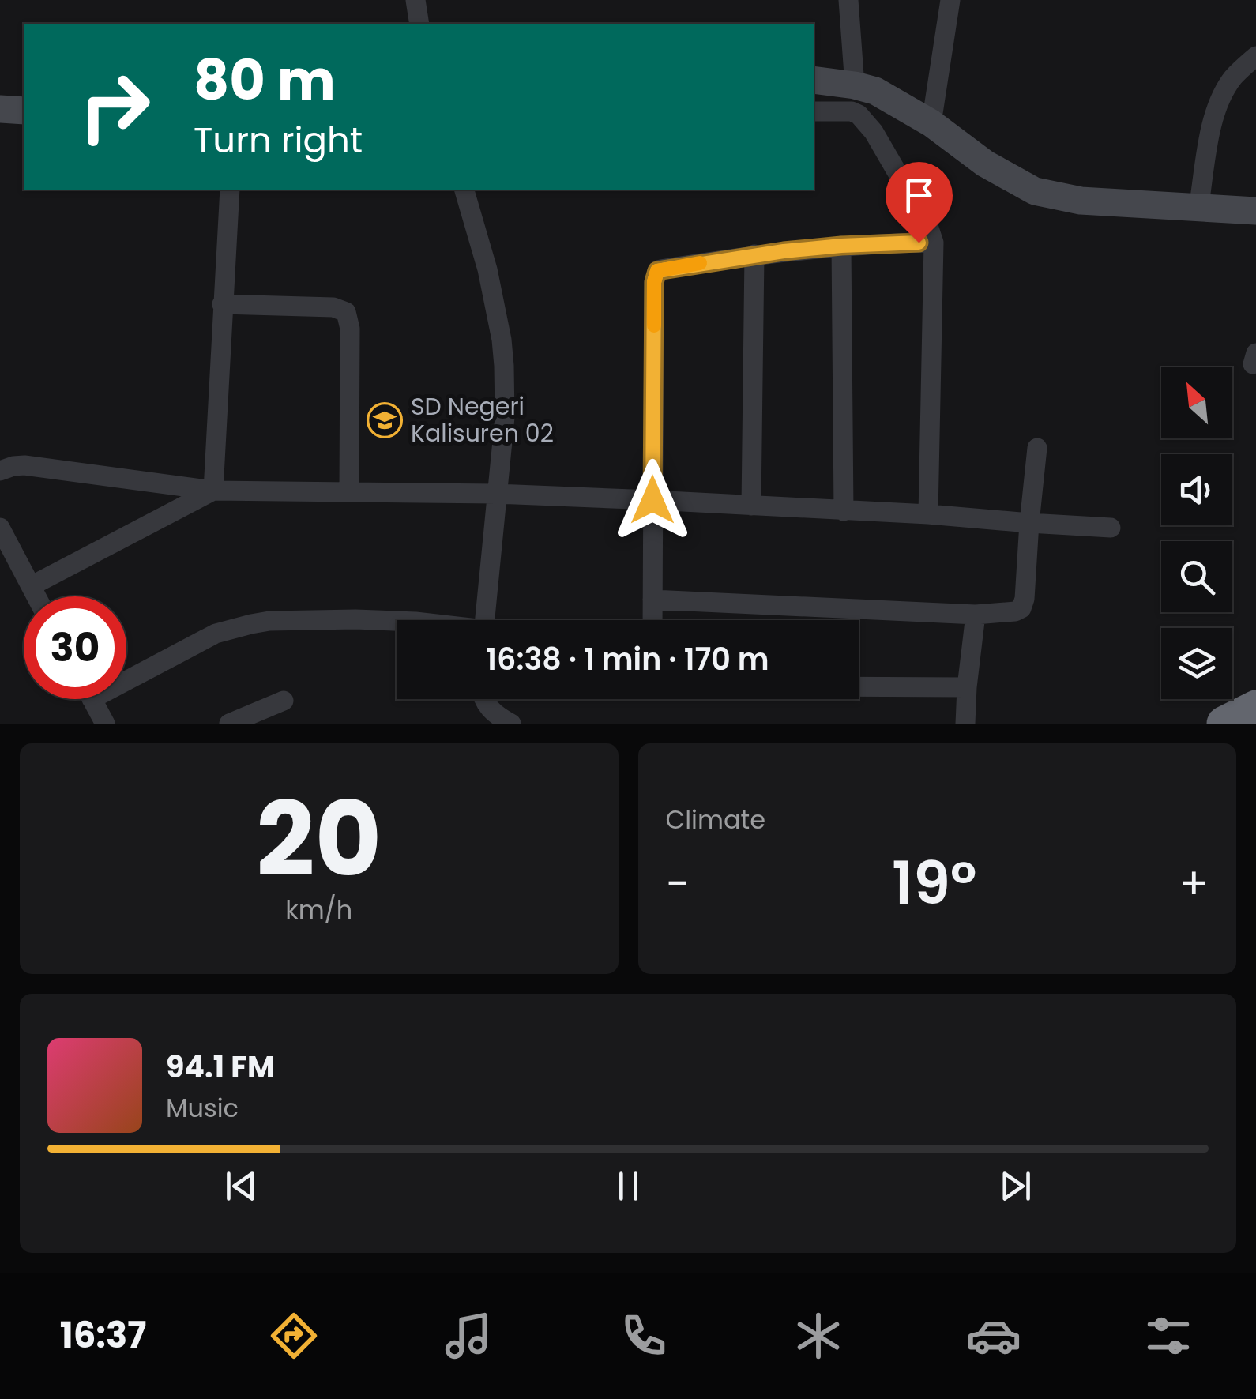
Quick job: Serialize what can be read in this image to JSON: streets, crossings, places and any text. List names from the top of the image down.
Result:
{
  "places": {
    "school or university": ["SD Negeri Kalisuren 02"]
  },
  "north": "top left",
  "page": {
    "turn": ["80 m", "Turn right"],
    "limit": "30",
    "trip": "16:38 · 1 min · 170 m",
    "tile": [
      ["20", "km/h"],
      "Climate"
    ],
    "heat": ["−", "19°", "+"],
    "song": ["94.1 FM", "Music"],
    "tabs": "16:37"
  }
}
